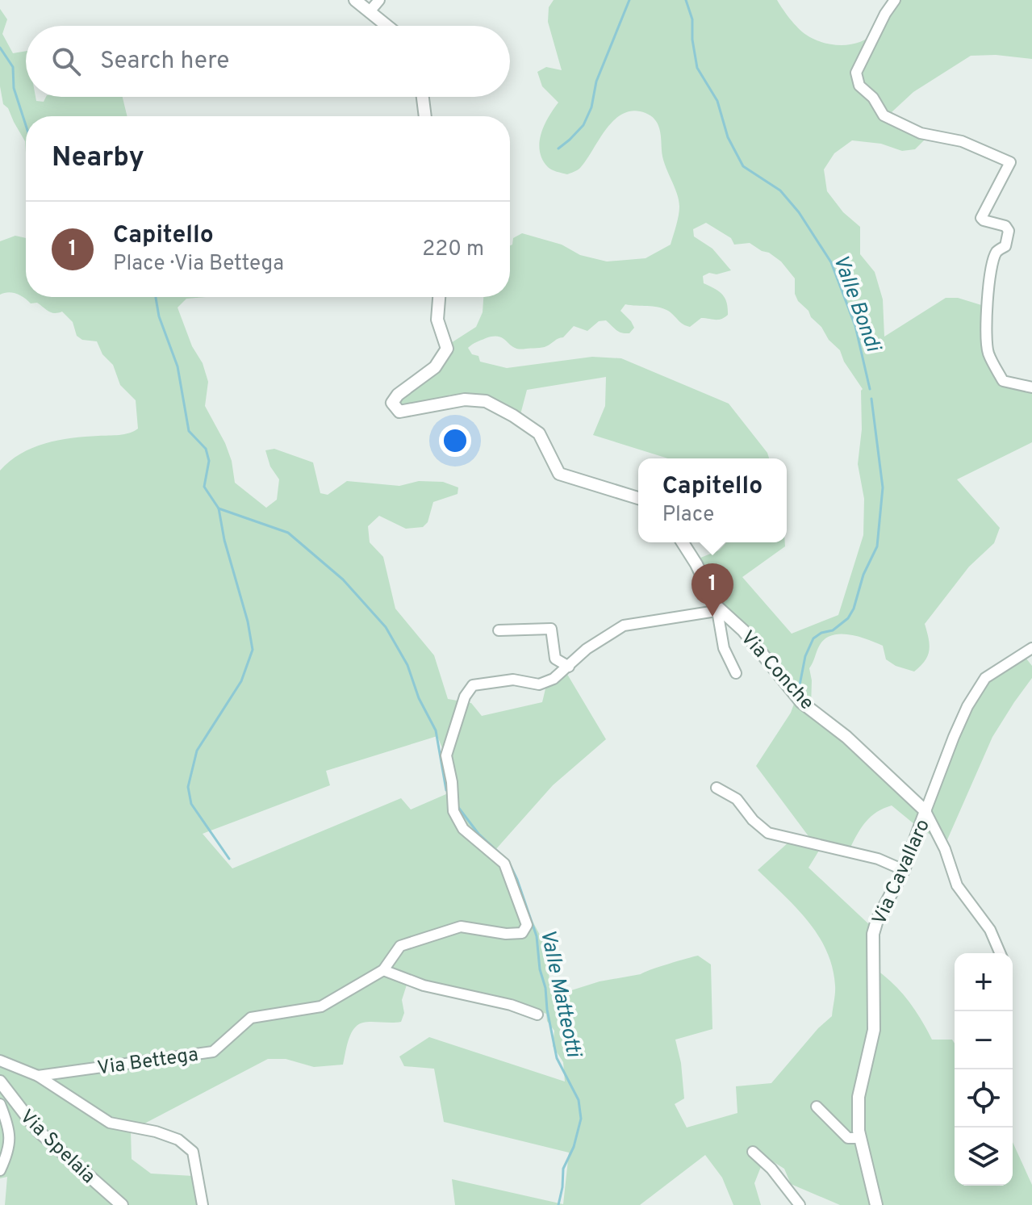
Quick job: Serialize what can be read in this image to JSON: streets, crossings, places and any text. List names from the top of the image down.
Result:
{
  "streets": {
    "street": [
      "Via Conche",
      "Via Cavallaro",
      "Via Bettega",
      "Via Spelaia"
    ]
  },
  "crossings": [
    ["Via Conche", "Via Cavallaro"],
    ["Via Conche", "Via Bettega"]
  ],
  "water": ["Valle Bondi", "Valle Matteotti"],
  "page": {
    "search": "Search here",
    "heading": "Nearby",
    "list": [
      {
        "mark": "1",
        "name": "Capitello",
        "note": "Place · Via Bettega",
        "value": "220 m"
      }
    ],
    "popup": ["Capitello", "Place"],
    "pins": "1",
    "map_buttons": ["+", "−"]
  }
}
